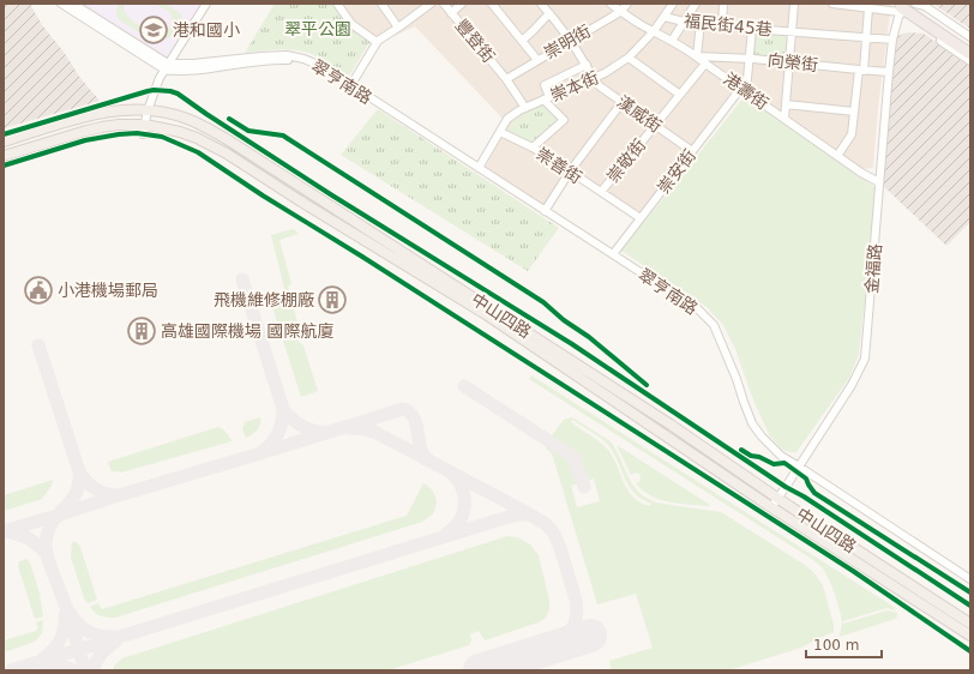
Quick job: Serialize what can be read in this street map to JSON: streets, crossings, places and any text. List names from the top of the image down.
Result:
{
  "streets": {
    "main road": ["中山四路"],
    "street": [
      "福民街45巷",
      "豐登街",
      "崇明街",
      "向榮街",
      "翠亨南路",
      "崇本街",
      "港壽街",
      "漢威街",
      "崇敬街",
      "崇善街",
      "崇安街",
      "金福路"
    ]
  },
  "crossings": [
    ["福民街45巷", "崇本街"],
    ["福民街45巷", "金福路"],
    ["豐登街", "崇明街"],
    ["豐登街", "崇本街"],
    ["崇明街", "港壽街"],
    ["崇明街", "漢威街"],
    ["向榮街", "港壽街"],
    ["向榮街", "金福路"],
    ["翠亨南路", "崇本街"],
    ["翠亨南路", "崇安街"],
    ["翠亨南路", "金福路"],
    ["崇本街", "港壽街"],
    ["崇本街", "漢威街"],
    ["崇本街", "崇善街"],
    ["港壽街", "崇敬街"],
    ["港壽街", "崇安街"],
    ["港壽街", "金福路"],
    ["漢威街", "崇敬街"],
    ["漢威街", "崇安街"],
    ["崇敬街", "崇善街"],
    ["崇善街", "崇安街"],
    ["金福路", "中山四路"]
  ],
  "parks": ["翠平公園"],
  "places": {
    "school or university": ["港和國小"],
    "public building": ["小港機場郵局"],
    "building": ["飛機維修棚廠", "高雄國際機場 國際航廈"]
  },
  "scale_bar": "100 m"
}
